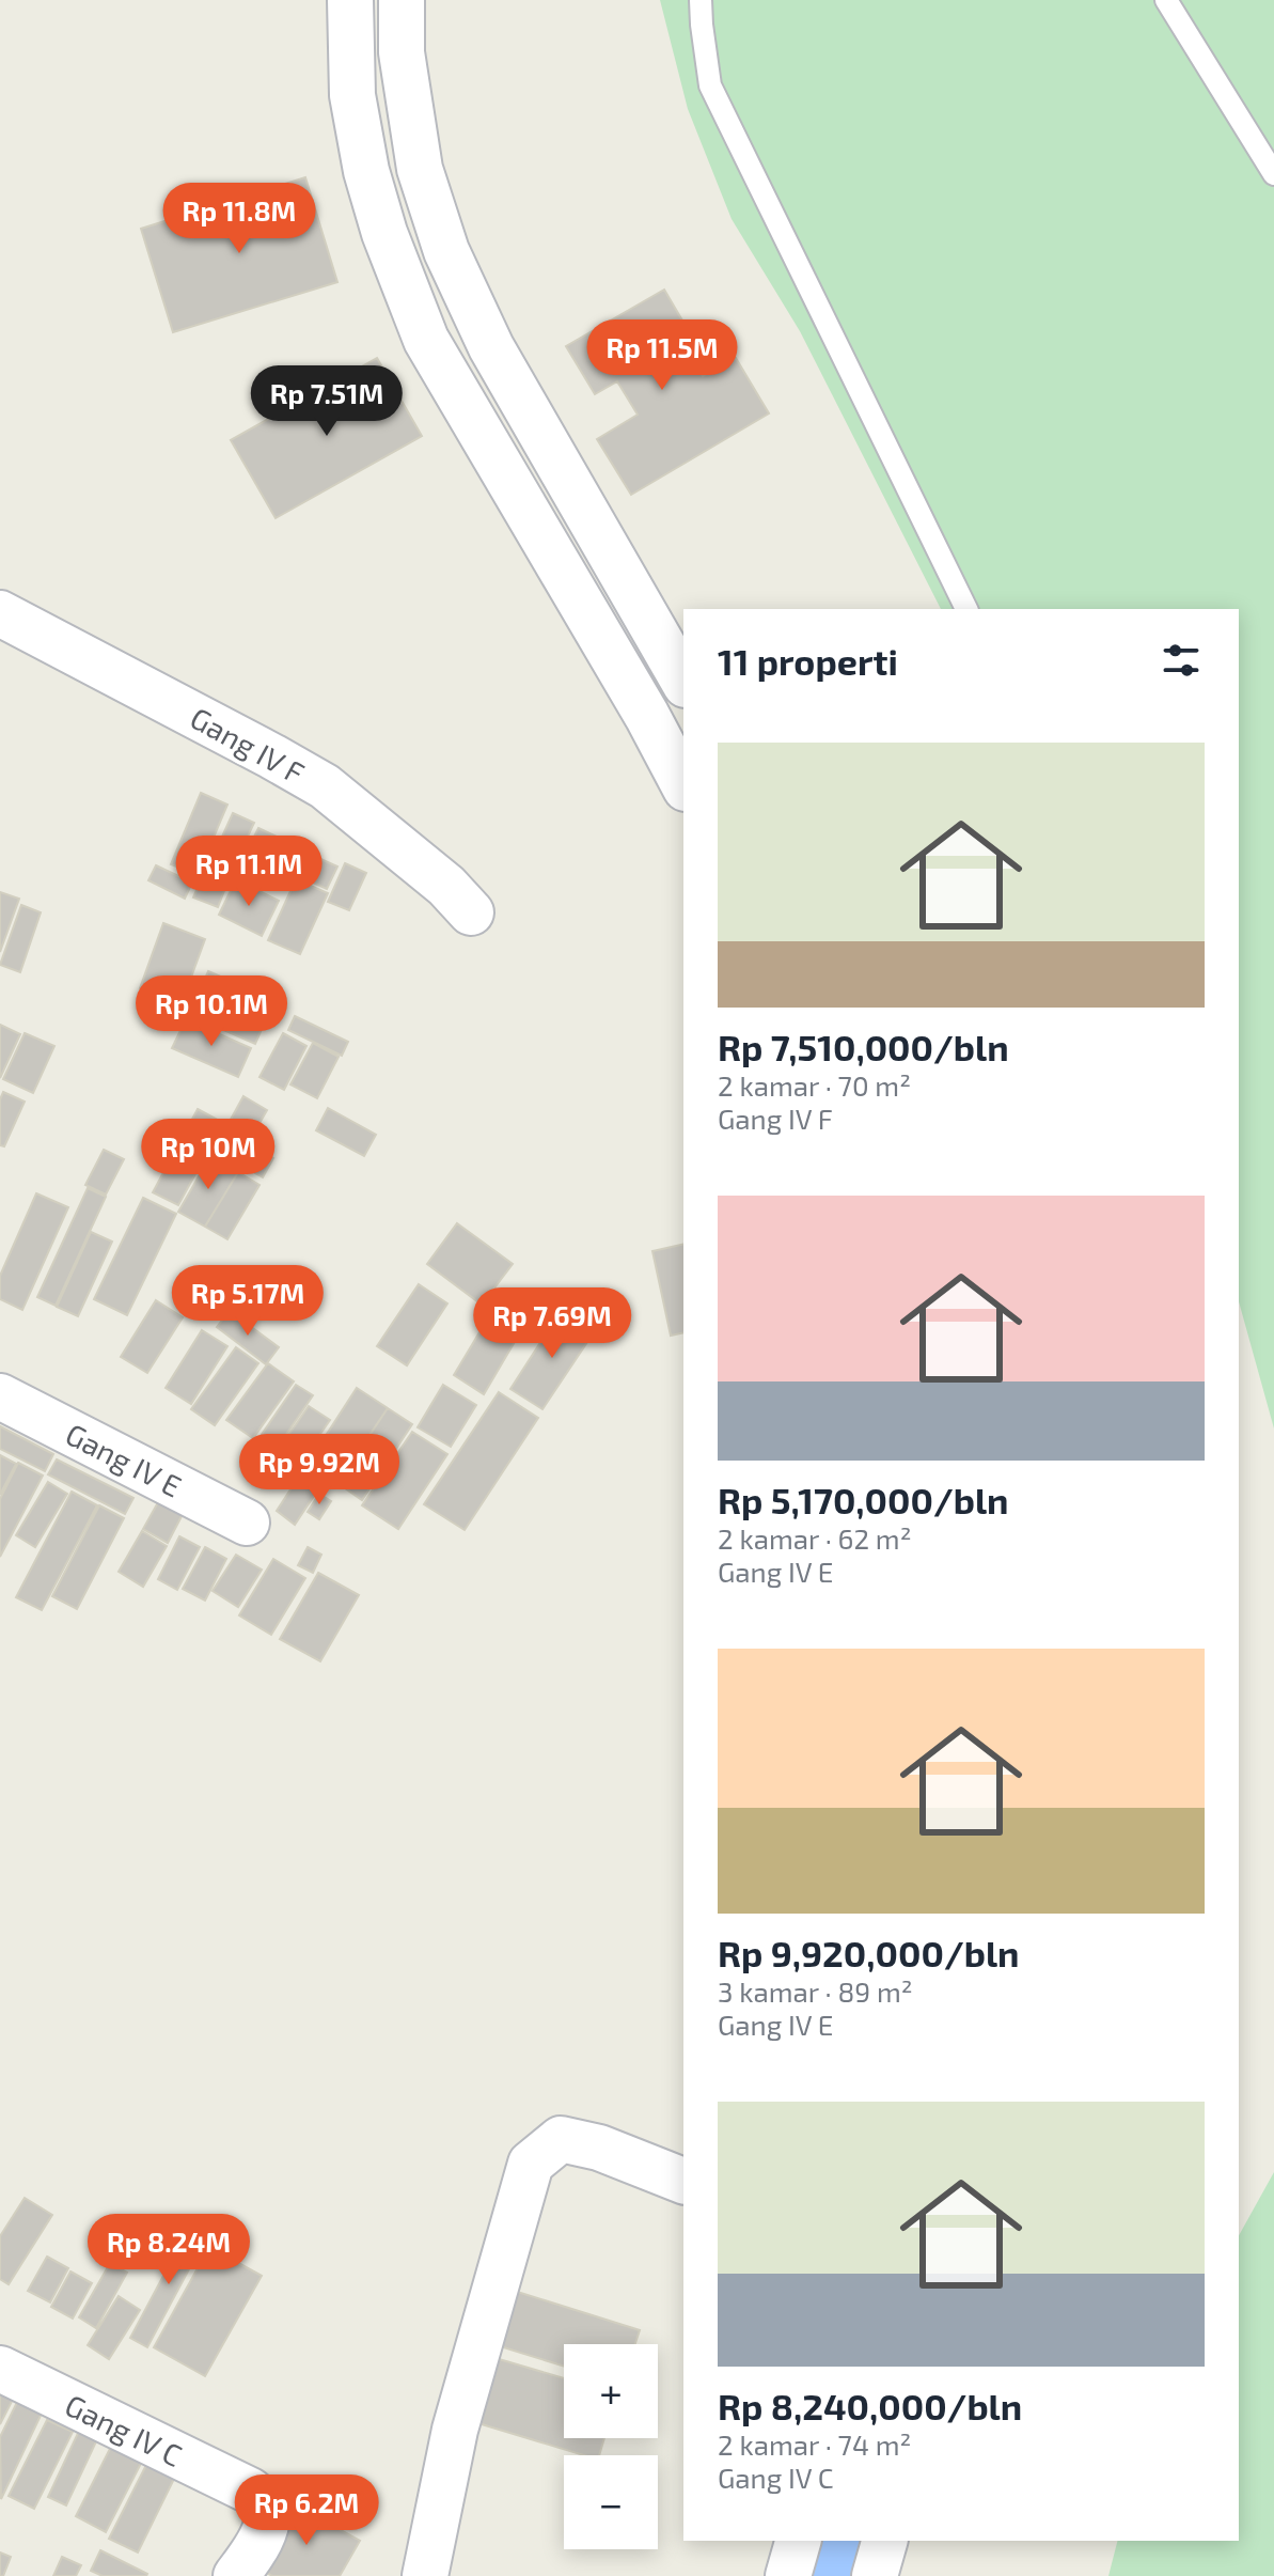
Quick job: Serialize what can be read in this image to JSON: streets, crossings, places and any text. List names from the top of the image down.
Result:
{
  "streets": {
    "street": ["Gang IV F", "Gang IV E", "Gang IV C"]
  },
  "page": {
    "price": [
      "Rp 11.8M",
      "Rp 11.5M",
      "Rp 7.51M",
      "Rp 11.1M",
      "Rp 10.1M",
      "Rp 10M",
      "Rp 5.17M",
      "Rp 7.69M",
      "Rp 9.92M",
      "Rp 8.24M",
      "Rp 6.2M"
    ],
    "heading": "11 properti",
    "list": [
      {
        "name": "Rp 7,510,000/bln",
        "note": "2 kamar · 70 m² · Gang IV F"
      },
      {
        "name": "Rp 5,170,000/bln",
        "note": "2 kamar · 62 m² · Gang IV E"
      },
      {
        "name": "Rp 9,920,000/bln",
        "note": "3 kamar · 89 m² · Gang IV E"
      },
      {
        "name": "Rp 8,240,000/bln",
        "note": "2 kamar · 74 m² · Gang IV C"
      }
    ],
    "map_buttons": ["+", "−"]
  }
}
